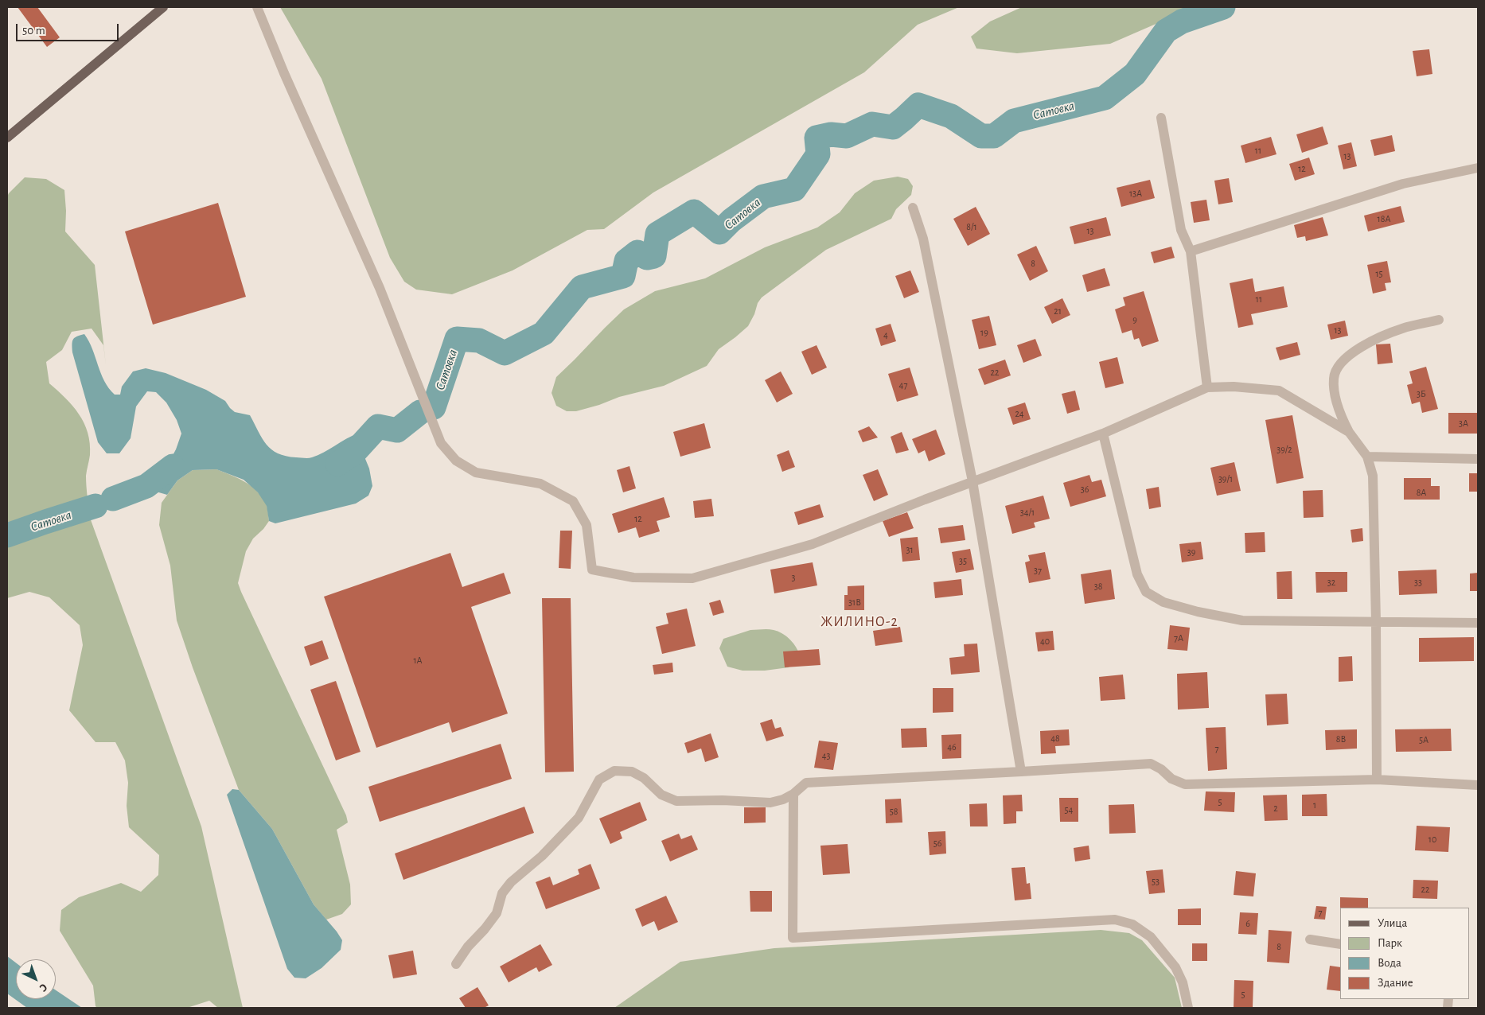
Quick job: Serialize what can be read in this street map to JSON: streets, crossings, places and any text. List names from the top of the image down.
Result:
{
  "districts": ["ЖИЛИНО-2"],
  "water": ["Сатовка"],
  "house_numbers": [
    "11",
    "13",
    "12",
    "13А",
    "18А",
    "8/1",
    "13",
    "8",
    "15",
    "11",
    "21",
    "9",
    "13",
    "19",
    "4",
    "22",
    "47",
    "3Б",
    "24",
    "3А",
    "39/2",
    "39/1",
    "36",
    "8А",
    "34/1",
    "12",
    "31",
    "39",
    "35",
    "37",
    "3",
    "32",
    "33",
    "38",
    "31В",
    "7А",
    "40",
    "1А",
    "48",
    "8В",
    "5А",
    "46",
    "7",
    "43",
    "5",
    "1",
    "2",
    "54",
    "58",
    "10",
    "56",
    "53",
    "22",
    "7",
    "6",
    "8",
    "5"
  ],
  "legend": [
    "Улица",
    "Парк",
    "Вода",
    "Здание"
  ],
  "scale_bar": "50 m",
  "north": "bottom right"
}
